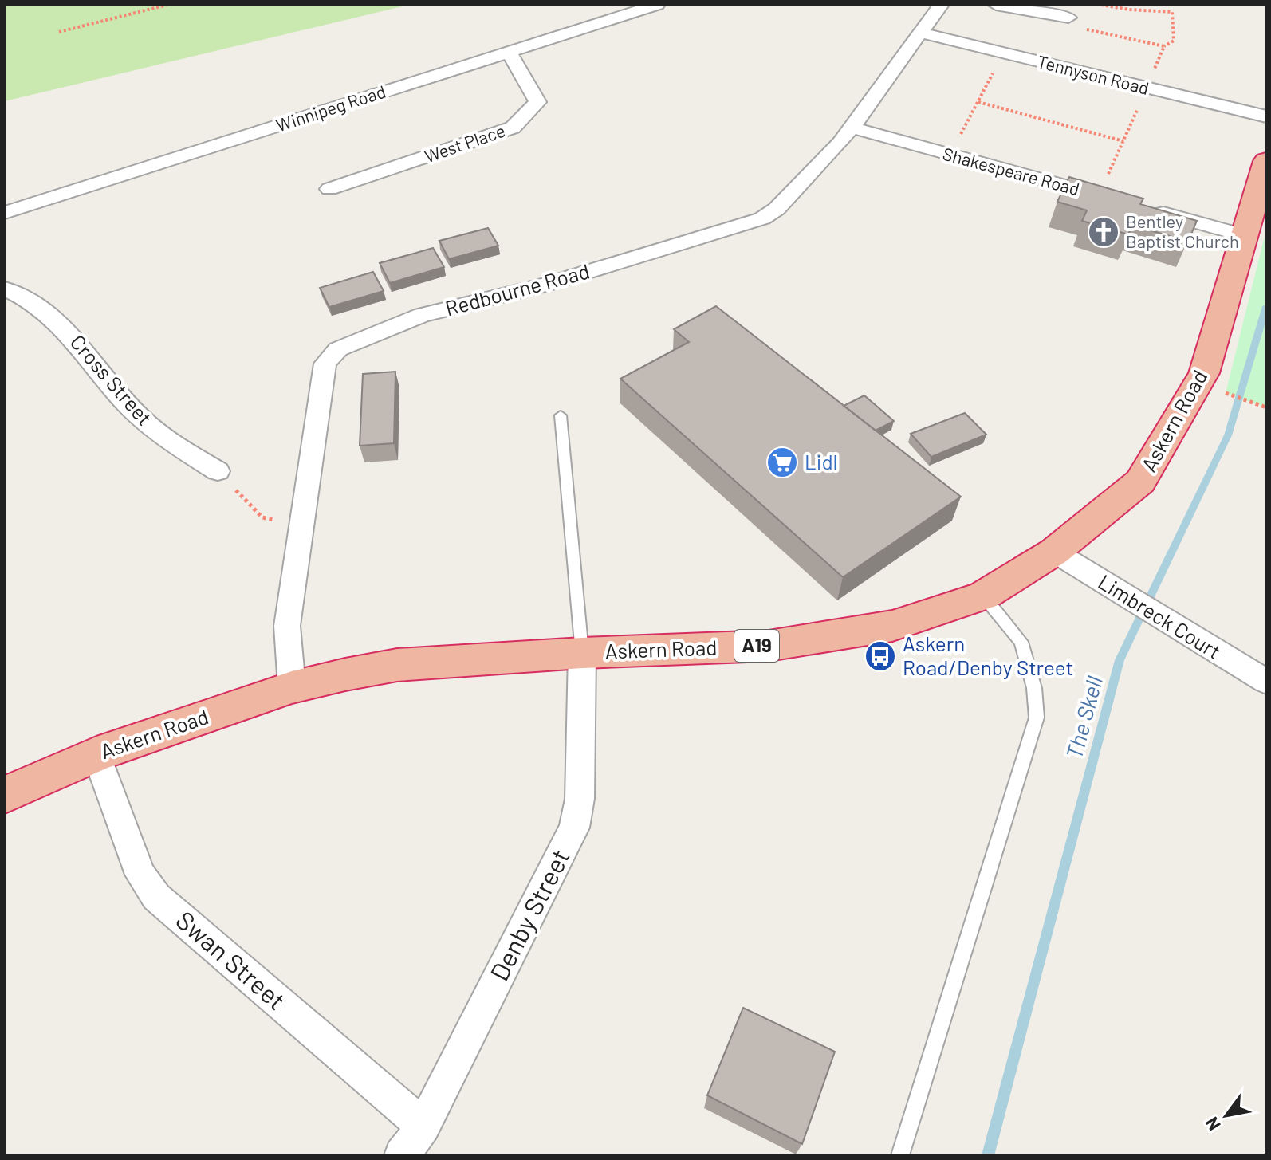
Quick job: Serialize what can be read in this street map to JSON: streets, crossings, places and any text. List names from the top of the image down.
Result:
{
  "streets": {
    "highway": ["Askern Road", "A19"],
    "street": [
      "Tennyson Road",
      "Winnipeg Road",
      "West Place",
      "Shakespeare Road",
      "Redbourne Road",
      "Cross Street",
      "Limbreck Court",
      "Denby Street",
      "Swan Street"
    ]
  },
  "crossings": [
    ["Tennyson Road", "Redbourne Road"],
    ["Winnipeg Road", "West Place"],
    ["Shakespeare Road", "Redbourne Road"],
    ["Redbourne Road", "Askern Road"],
    ["Askern Road", "Limbreck Court"],
    ["Askern Road", "Denby Street"],
    ["Askern Road", "Swan Street"],
    ["Denby Street", "Swan Street"]
  ],
  "water": ["The Skell"],
  "places": {
    "church": ["Bentley Baptist Church"],
    "supermarket": ["Lidl"],
    "bus stop": ["Askern Road/Denby Street"]
  },
  "north": "bottom left"
}
